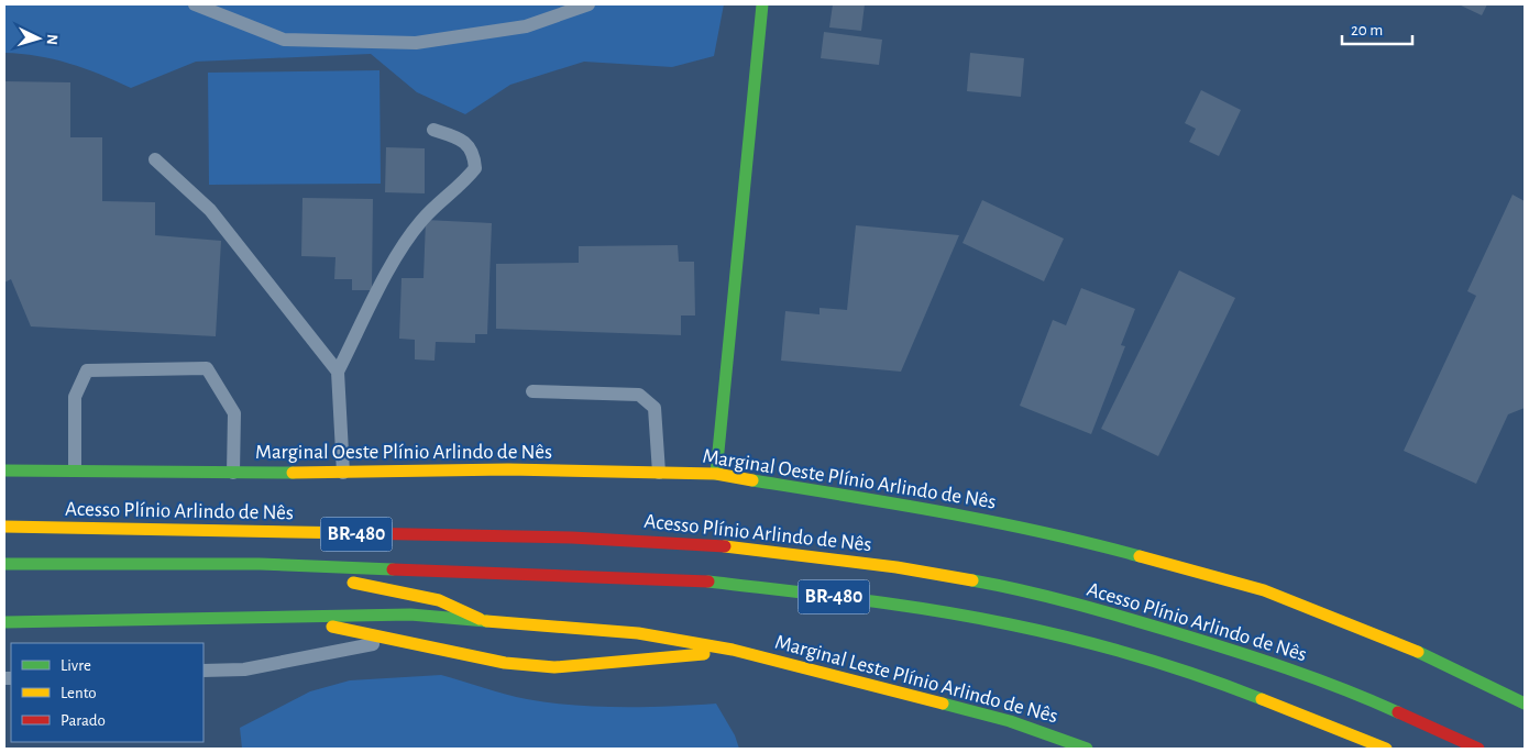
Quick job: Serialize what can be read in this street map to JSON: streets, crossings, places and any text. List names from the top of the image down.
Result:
{
  "streets": {
    "main road": [
      "Marginal Oeste Plínio Arlindo de Nês",
      "Acesso Plínio Arlindo de Nês",
      "BR-480",
      "Marginal Leste Plínio Arlindo de Nês"
    ]
  },
  "legend": ["Livre", "Lento", "Parado"],
  "scale_bar": "20 m",
  "north": "right"
}
